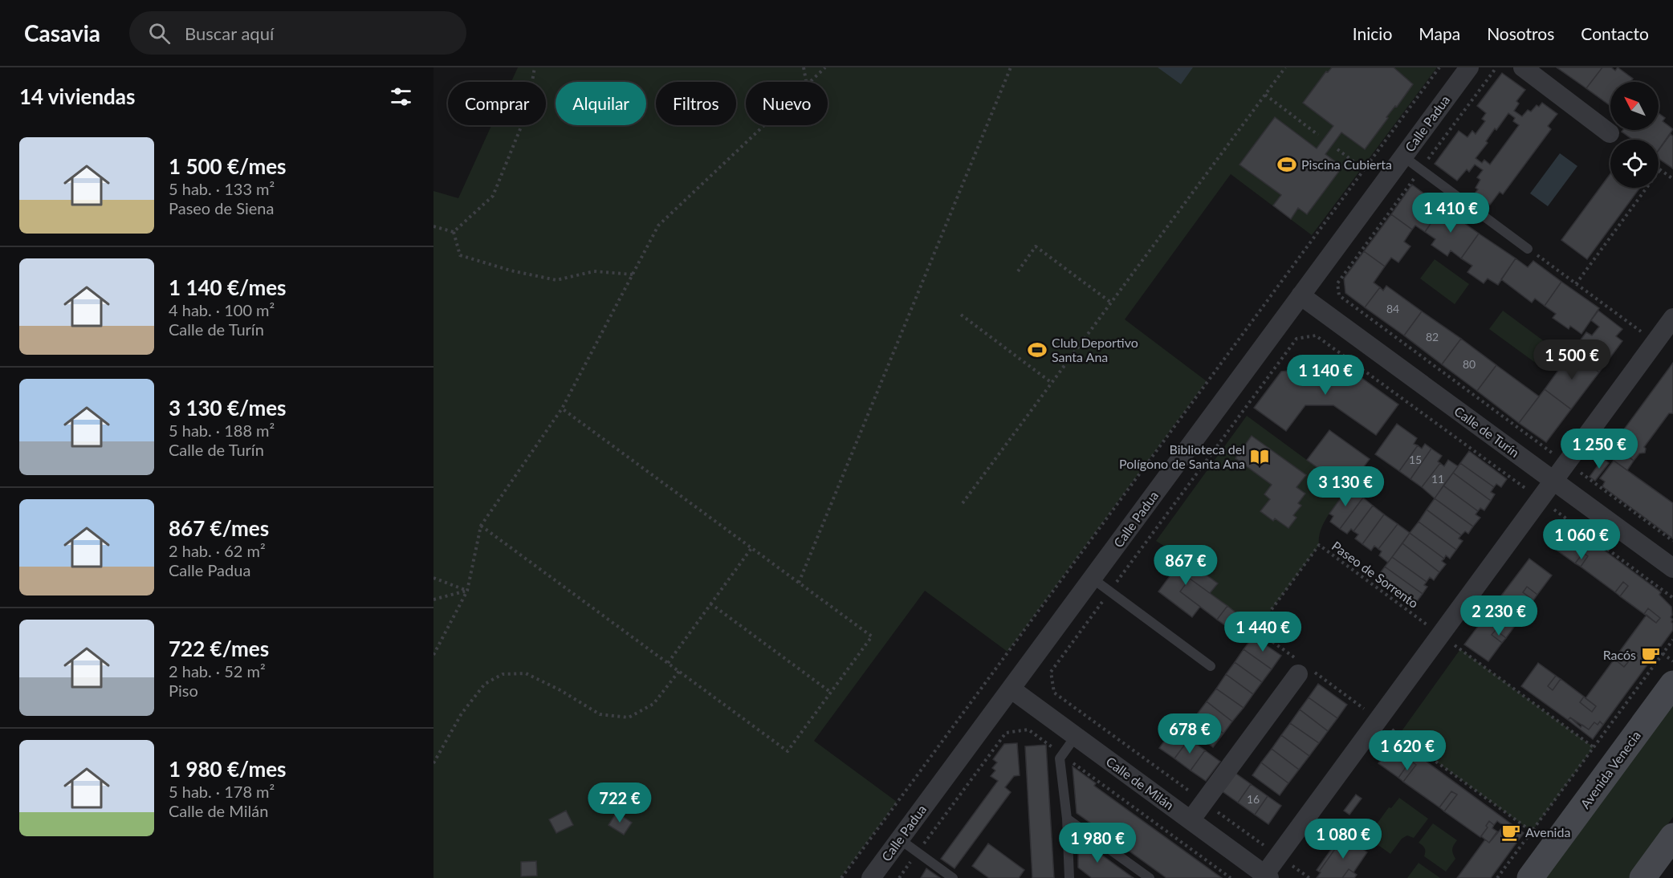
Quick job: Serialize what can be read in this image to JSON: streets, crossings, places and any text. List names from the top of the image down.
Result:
{
  "streets": {
    "street": [
      "Calle Padua",
      "Calle de Turín",
      "Avenida Venecia",
      "Calle de Milán"
    ],
    "path": ["Paseo de Sorrento"]
  },
  "crossings": [
    ["Calle Padua", "Calle de Turín"],
    ["Calle Padua", "Calle de Milán"]
  ],
  "places": {
    "sports": ["Piscina Cubierta", "Club Deportivo Santa Ana"],
    "library": ["Biblioteca del Polígono de Santa Ana"],
    "cafe": ["Racós", "Avenida"]
  },
  "house_numbers": [
    "84",
    "82",
    "80",
    "15",
    "11",
    "16"
  ],
  "north": "top left",
  "page": {
    "header": "Casavia",
    "search": "Buscar aquí",
    "nav": [
      "Inicio",
      "Mapa",
      "Nosotros",
      "Contacto"
    ],
    "heading": "14 viviendas",
    "chip": [
      "Comprar",
      "Alquilar",
      "Filtros",
      "Nuevo"
    ],
    "list": [
      {
        "name": "1 500 €/mes",
        "note": "5 hab. · 133 m² · Paseo de Siena"
      },
      {
        "name": "1 140 €/mes",
        "note": "4 hab. · 100 m² · Calle de Turín"
      },
      {
        "name": "3 130 €/mes",
        "note": "5 hab. · 188 m² · Calle de Turín"
      },
      {
        "name": "867 €/mes",
        "note": "2 hab. · 62 m² · Calle Padua"
      },
      {
        "name": "722 €/mes",
        "note": "2 hab. · 52 m² · Piso"
      },
      {
        "name": "1 980 €/mes",
        "note": "5 hab. · 178 m² · Calle de Milán"
      }
    ],
    "price": [
      "1 410 €",
      "1 500 €",
      "1 140 €",
      "1 250 €",
      "3 130 €",
      "1 060 €",
      "867 €",
      "2 230 €",
      "1 440 €",
      "678 €",
      "1 620 €",
      "722 €",
      "1 080 €",
      "1 980 €"
    ]
  }
}
